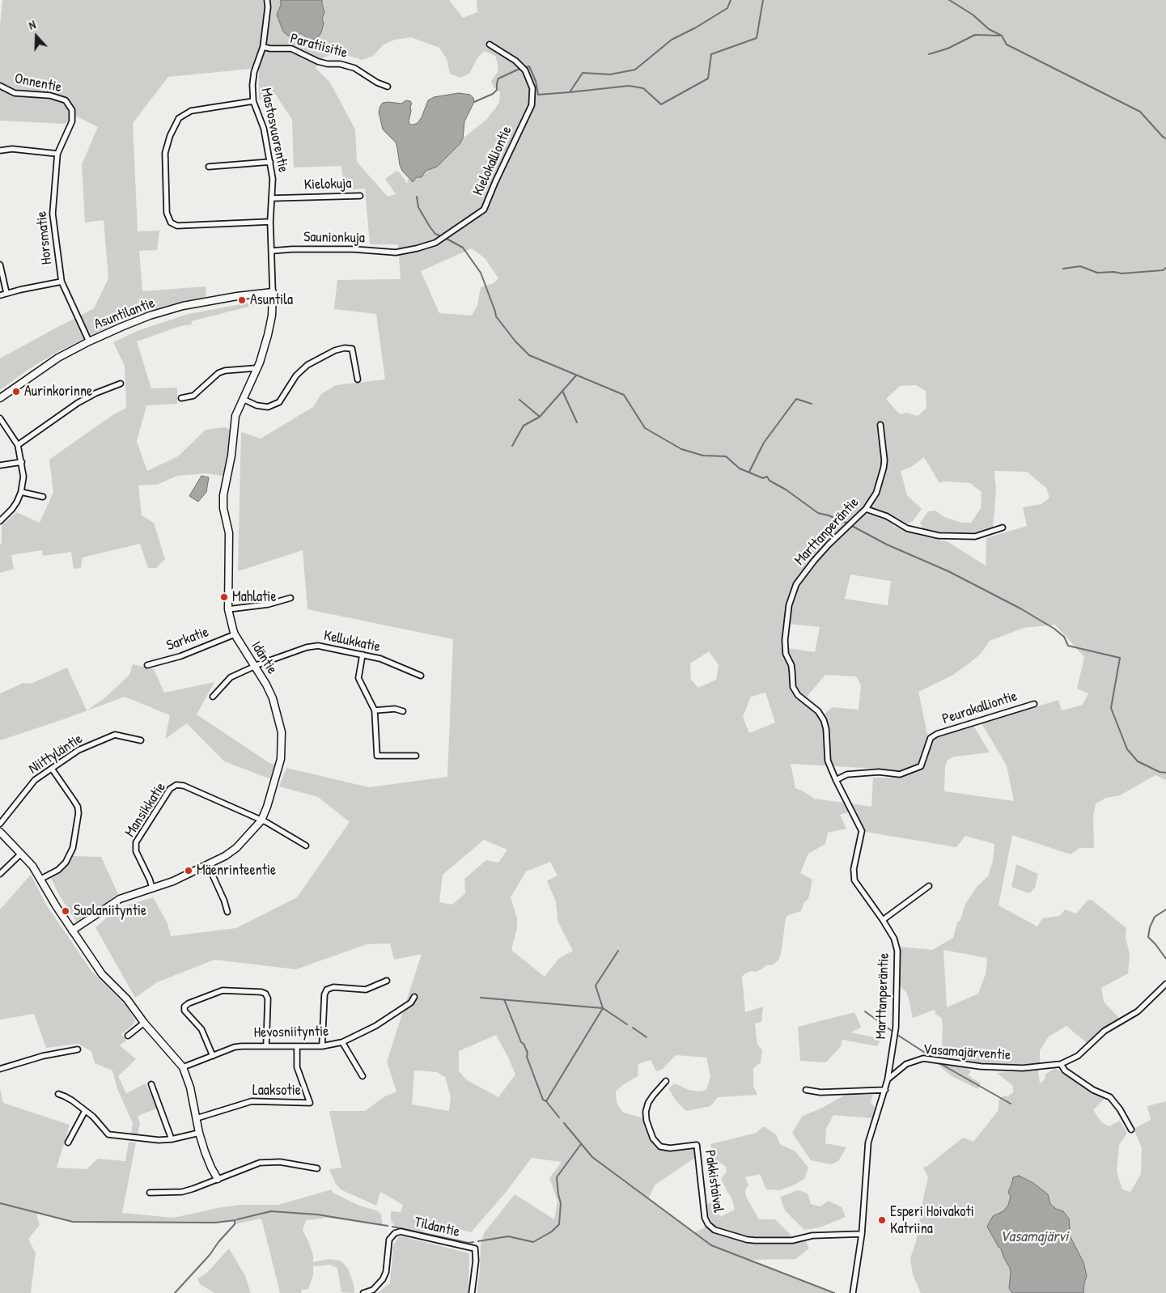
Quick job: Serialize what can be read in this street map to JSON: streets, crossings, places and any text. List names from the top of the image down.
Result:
{
  "streets": {
    "street": [
      "Paratiisitie",
      "Onnentie",
      "Mastosvuorentie",
      "Kielokalliontie",
      "Kielokuja",
      "Horsmatie",
      "Saunionkuja",
      "Asuntilantie",
      "Marttanperäntie",
      "Sarkatie",
      "Kellukkatie",
      "Idäntie",
      "Peurakalliontie",
      "Niittyläntie",
      "Mansikkatie",
      "Hevosniityntie",
      "Vasamajärventie",
      "Laaksotie",
      "Pakkistaival",
      "Tildantie"
    ]
  },
  "crossings": [
    ["Paratiisitie", "Mastosvuorentie"],
    ["Onnentie", "Horsmatie"],
    ["Mastosvuorentie", "Kielokuja"],
    ["Mastosvuorentie", "Saunionkuja"],
    ["Mastosvuorentie", "Asuntilantie"],
    ["Mastosvuorentie", "Idäntie"],
    ["Kielokalliontie", "Saunionkuja"],
    ["Horsmatie", "Asuntilantie"],
    ["Asuntilantie", "Idäntie"],
    ["Marttanperäntie", "Peurakalliontie"],
    ["Marttanperäntie", "Vasamajärventie"],
    ["Sarkatie", "Idäntie"],
    ["Kellukkatie", "Idäntie"],
    ["Idäntie", "Mansikkatie"],
    ["Hevosniityntie", "Laaksotie"]
  ],
  "water": ["Vasamajärvi"],
  "places": [
    "Asuntila",
    "Aurinkorinne",
    "Mahlatie",
    "Mäenrinteentie",
    "Suolaniityntie",
    "Esperi Hoivakoti Katriina"
  ],
  "north": "top"
}
